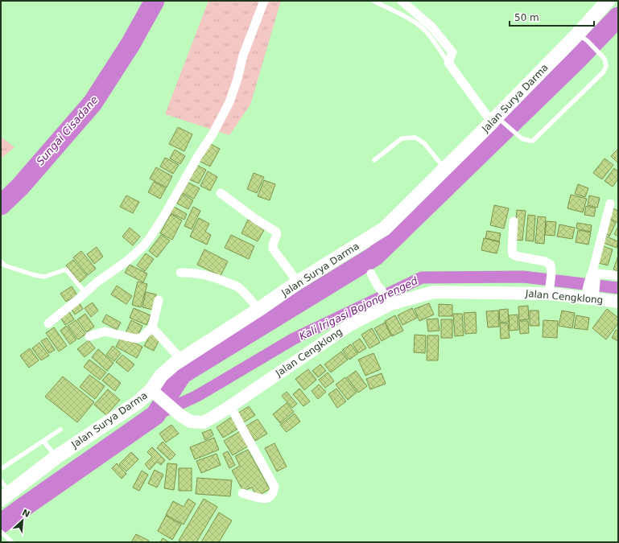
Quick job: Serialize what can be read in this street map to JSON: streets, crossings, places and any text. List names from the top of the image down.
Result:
{
  "streets": {
    "main road": ["Jalan Surya Darma", "Jalan Cengklong"]
  },
  "crossings": [
    ["Jalan Surya Darma", "Jalan Cengklong"]
  ],
  "water": ["Sungai Cisadane", "Kali Irigasi Bojongrenged"],
  "scale_bar": "50 m",
  "north": "top right"
}
